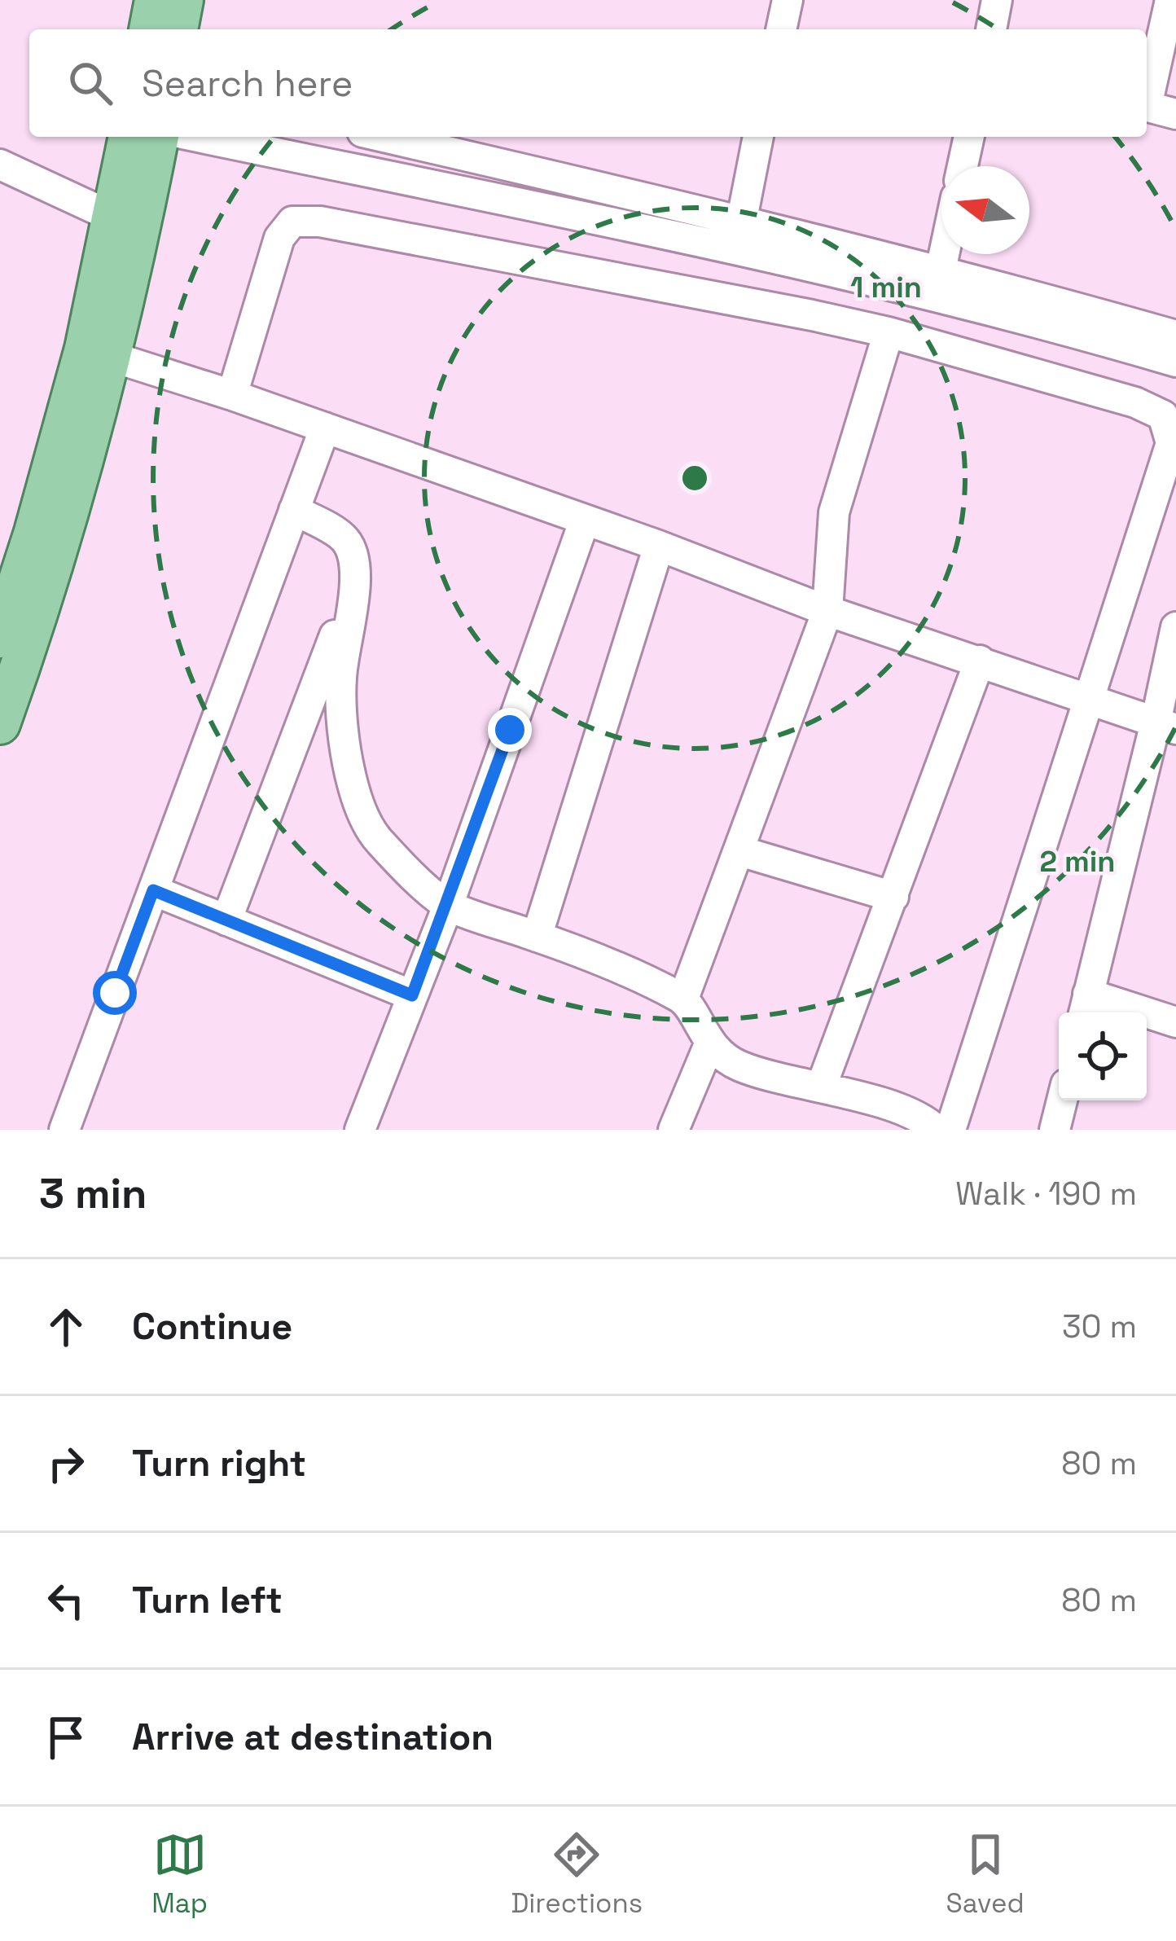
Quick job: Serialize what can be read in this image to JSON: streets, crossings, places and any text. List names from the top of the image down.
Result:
{
  "north": "left",
  "page": {
    "search": "Search here",
    "heading": ["3 min", "Walk · 190 m"],
    "list": [
      ["Continue", "30 m"],
      ["Turn right", "80 m"],
      ["Turn left", "80 m"],
      "Arrive at destination"
    ],
    "nav": ["Map", "Directions", "Saved"]
  },
  "rings": ["1 min", "2 min"]
}
